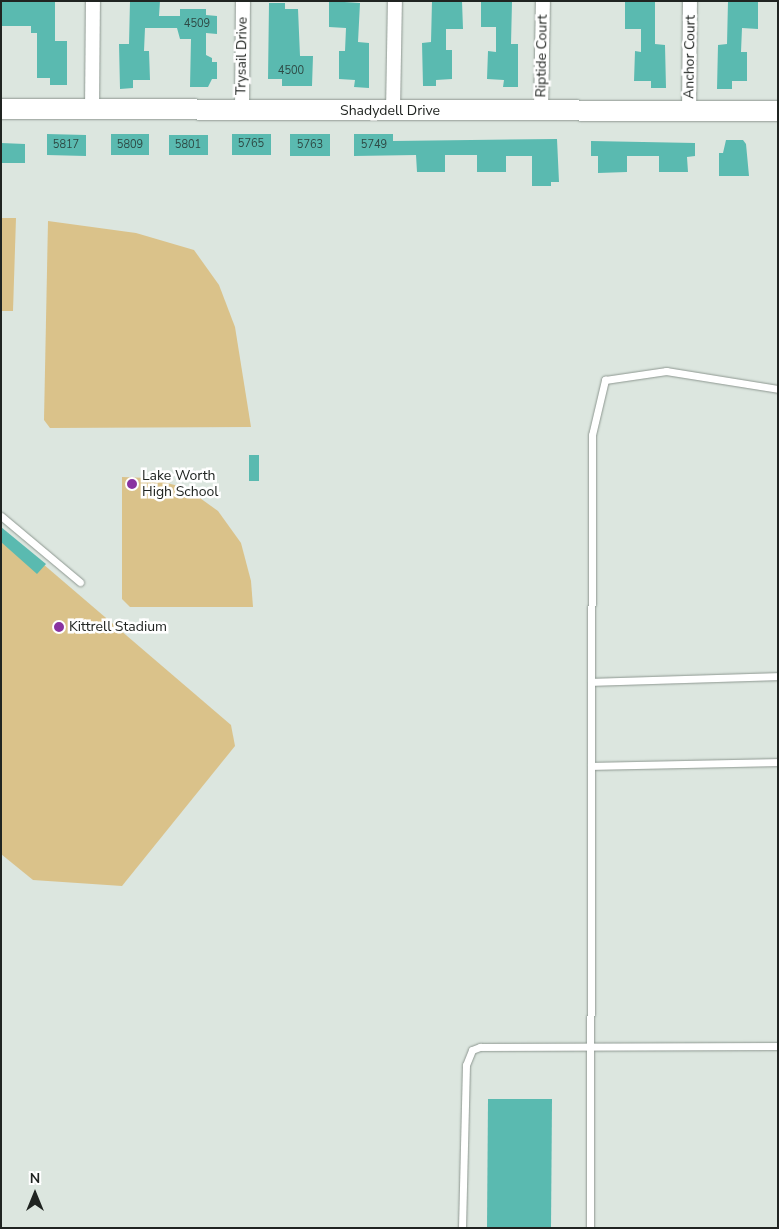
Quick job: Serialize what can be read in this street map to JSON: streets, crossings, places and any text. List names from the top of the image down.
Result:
{
  "streets": {
    "street": [
      "Trysail Drive",
      "Riptide Court",
      "Anchor Court",
      "Shadydell Drive"
    ]
  },
  "crossings": [
    ["Trysail Drive", "Shadydell Drive"],
    ["Riptide Court", "Shadydell Drive"],
    ["Anchor Court", "Shadydell Drive"]
  ],
  "places": ["Lake Worth High School", "Kittrell Stadium"],
  "house_numbers": [
    "4509",
    "4500",
    "5765",
    "5817",
    "5809",
    "5801",
    "5763",
    "5749"
  ],
  "north": "top"
}
